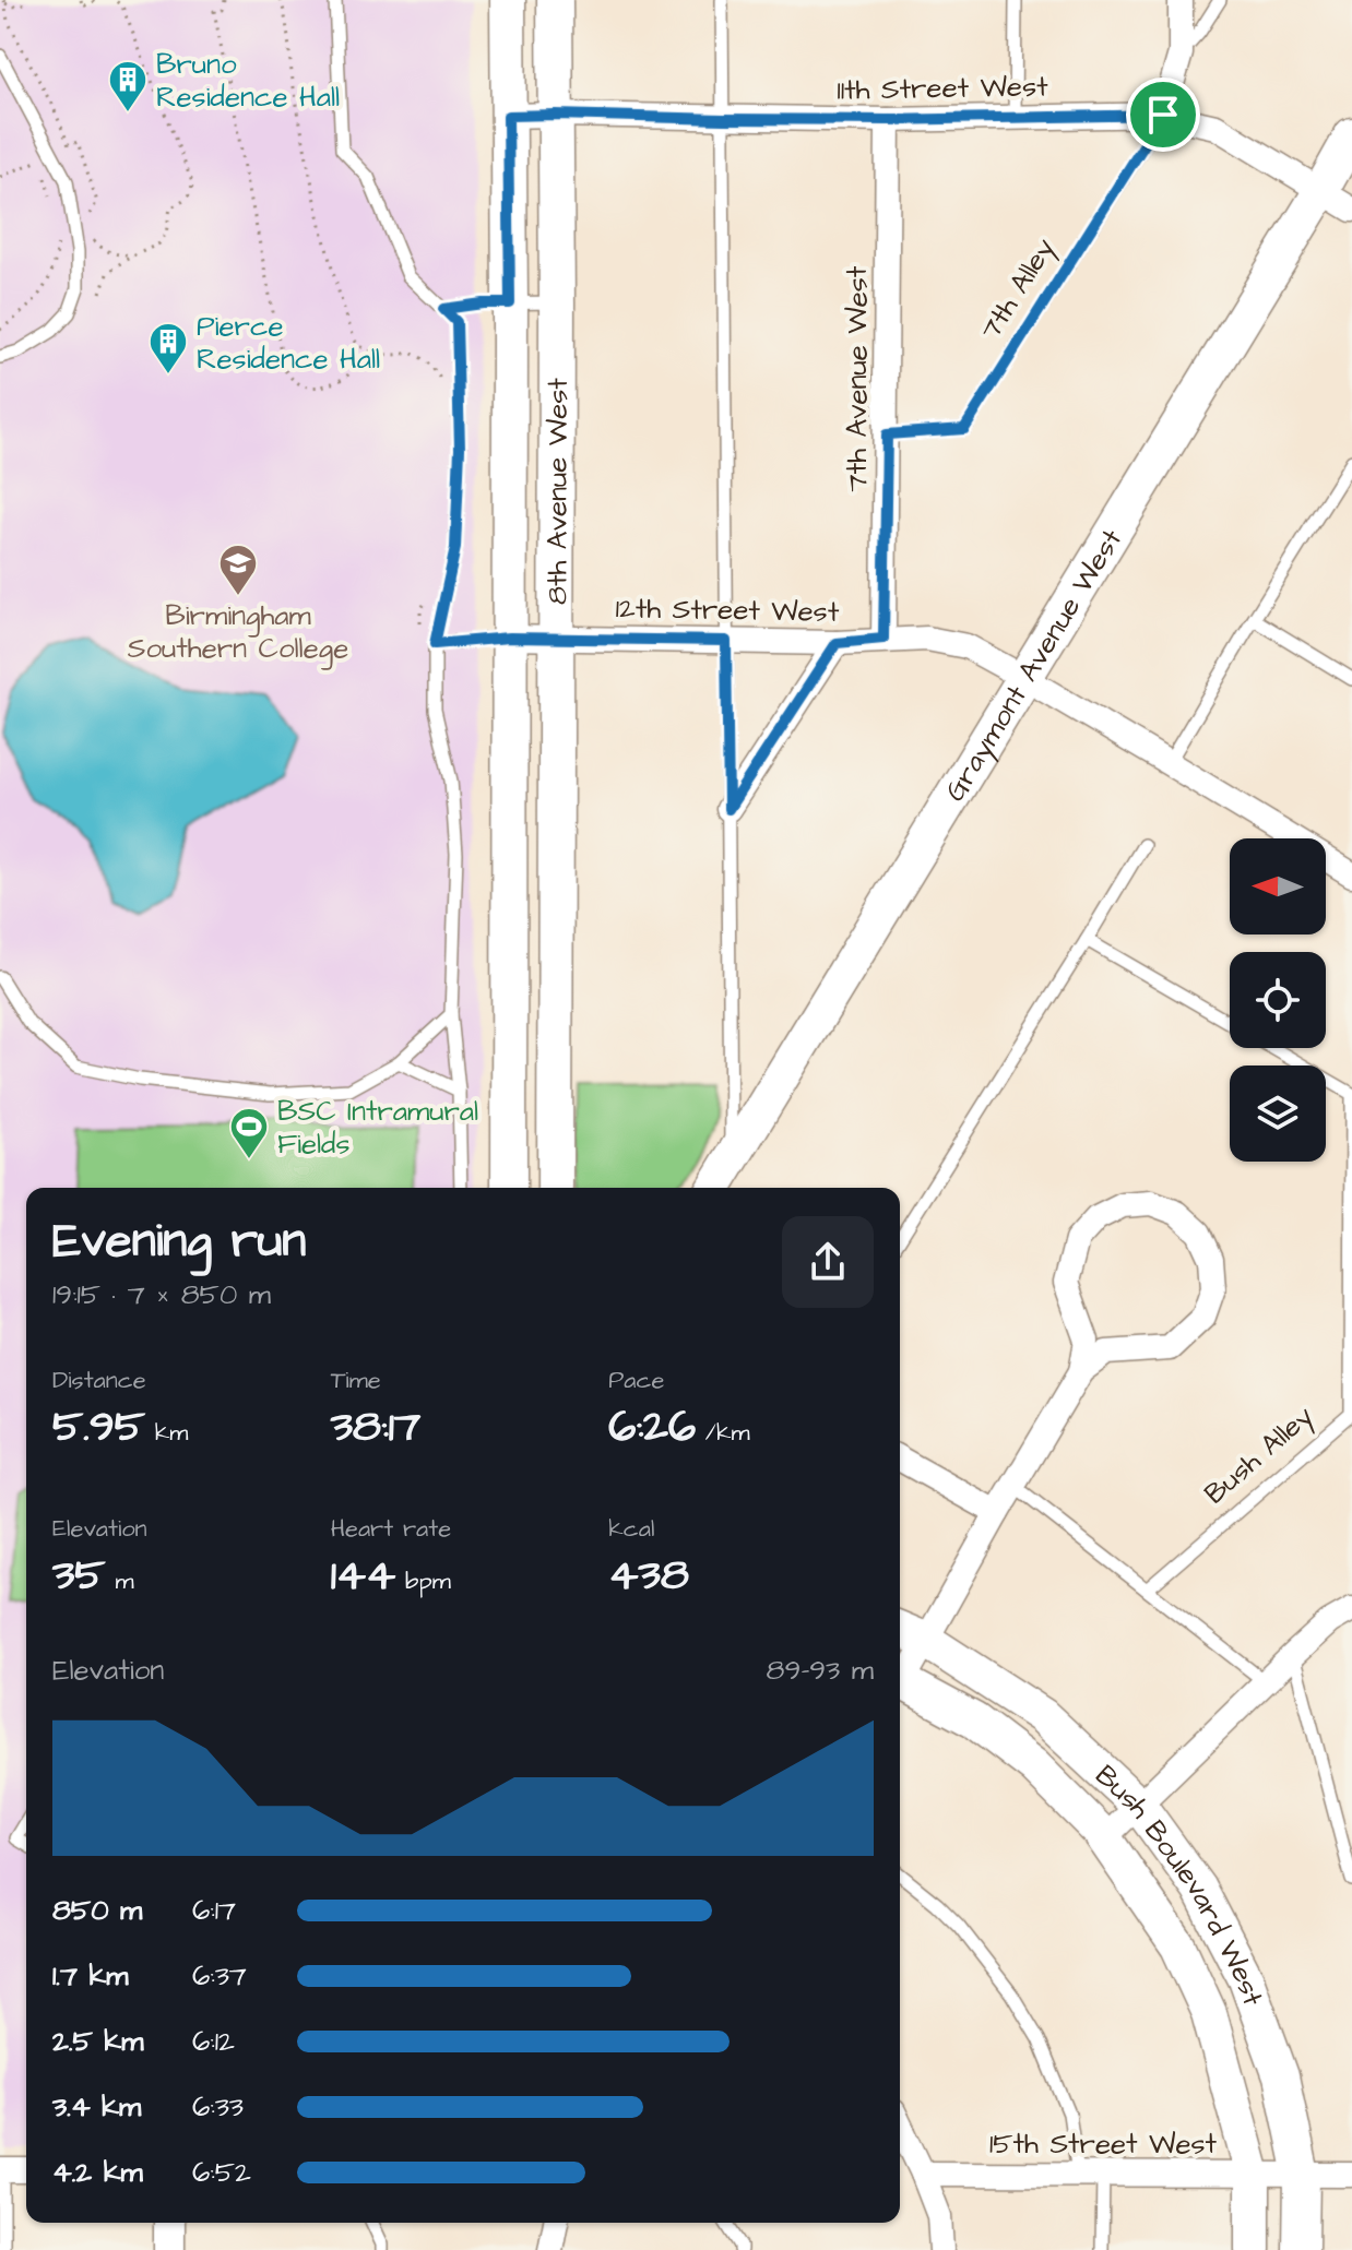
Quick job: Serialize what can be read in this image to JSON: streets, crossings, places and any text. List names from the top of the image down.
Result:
{
  "streets": {
    "main road": ["8th Avenue West", "Graymont Avenue West", "Bush Boulevard West"],
    "street": [
      "11th Street West",
      "7th Avenue West",
      "12th Street West",
      "15th Street West"
    ],
    "lane": ["7th Alley", "Bush Alley"]
  },
  "crossings": [
    ["11th Street West", "7th Alley"],
    ["11th Street West", "7th Avenue West"],
    ["11th Street West", "8th Avenue West"],
    ["11th Street West", "Graymont Avenue West"],
    ["7th Alley", "7th Avenue West"],
    ["7th Avenue West", "12th Street West"],
    ["8th Avenue West", "12th Street West"],
    ["12th Street West", "Graymont Avenue West"],
    ["Bush Boulevard West", "15th Street West"]
  ],
  "places": {
    "building": ["Bruno Residence Hall", "Pierce Residence Hall"],
    "school or university": ["Birmingham Southern College"],
    "sports": ["BSC Intramural Fields"]
  },
  "north": "left",
  "page": {
    "heading": ["Evening run", "19:15 · 7 × 850 m"],
    "stats": [
      ["Distance", "5.95 km"],
      ["Time", "38:17"],
      ["Pace", "6:26 /km"],
      ["Elevation", "35 m"],
      ["Heart rate", "144 bpm"],
      ["kcal", "438"]
    ],
    "chart": ["Elevation", "89–93 m"],
    "list": [
      {
        "name": "850 m",
        "note": "6:17"
      },
      {
        "name": "1.7 km",
        "note": "6:37"
      },
      {
        "name": "2.5 km",
        "note": "6:12"
      },
      {
        "name": "3.4 km",
        "note": "6:33"
      },
      {
        "name": "4.2 km",
        "note": "6:52"
      }
    ]
  }
}
